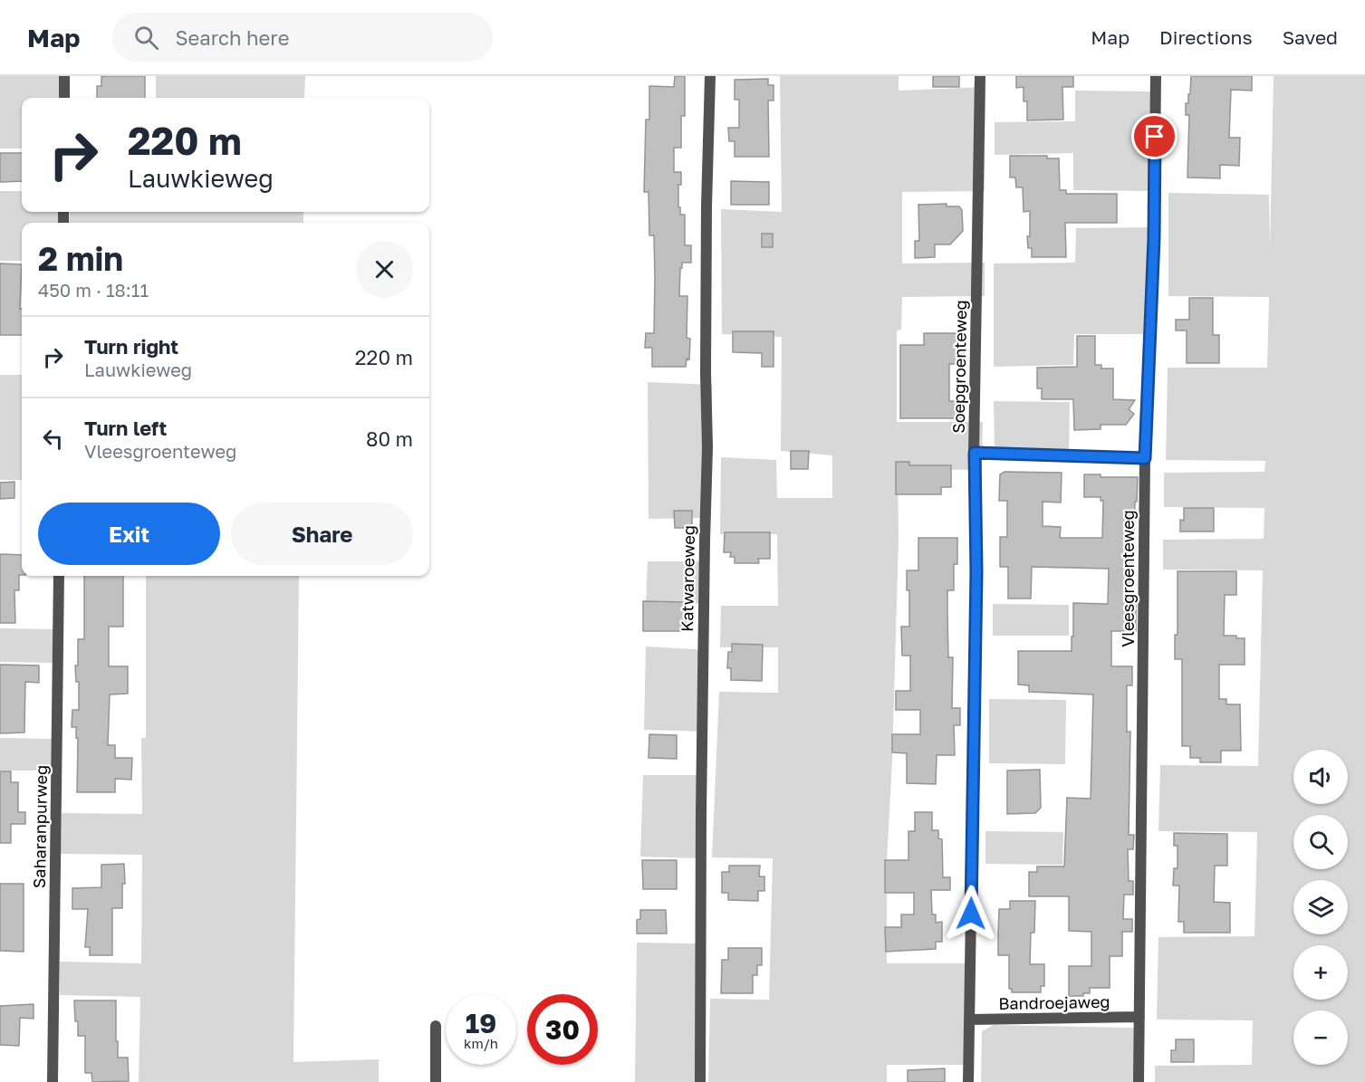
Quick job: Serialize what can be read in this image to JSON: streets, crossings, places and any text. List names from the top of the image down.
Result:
{
  "streets": {
    "street": [
      "Soepgroenteweg",
      "Katwaroeweg",
      "Vleesgroenteweg",
      "Saharanpurweg",
      "Bandroejaweg"
    ]
  },
  "crossings": [
    ["Soepgroenteweg", "Bandroejaweg"],
    ["Vleesgroenteweg", "Bandroejaweg"]
  ],
  "page": {
    "header": "Map",
    "search": "Search here",
    "nav": ["Map", "Directions", "Saved"],
    "turn": ["220 m", "Lauwkieweg"],
    "heading": ["2 min", "450 m · 18:11"],
    "list": [
      {
        "name": "Turn right",
        "note": "Lauwkieweg",
        "value": "220 m"
      },
      {
        "name": "Turn left",
        "note": "Vleesgroenteweg",
        "value": "80 m"
      }
    ],
    "buttons": ["Exit", "Share"],
    "map_buttons": ["+", "−"],
    "speed": "19 km/h",
    "limit": "30"
  }
}
